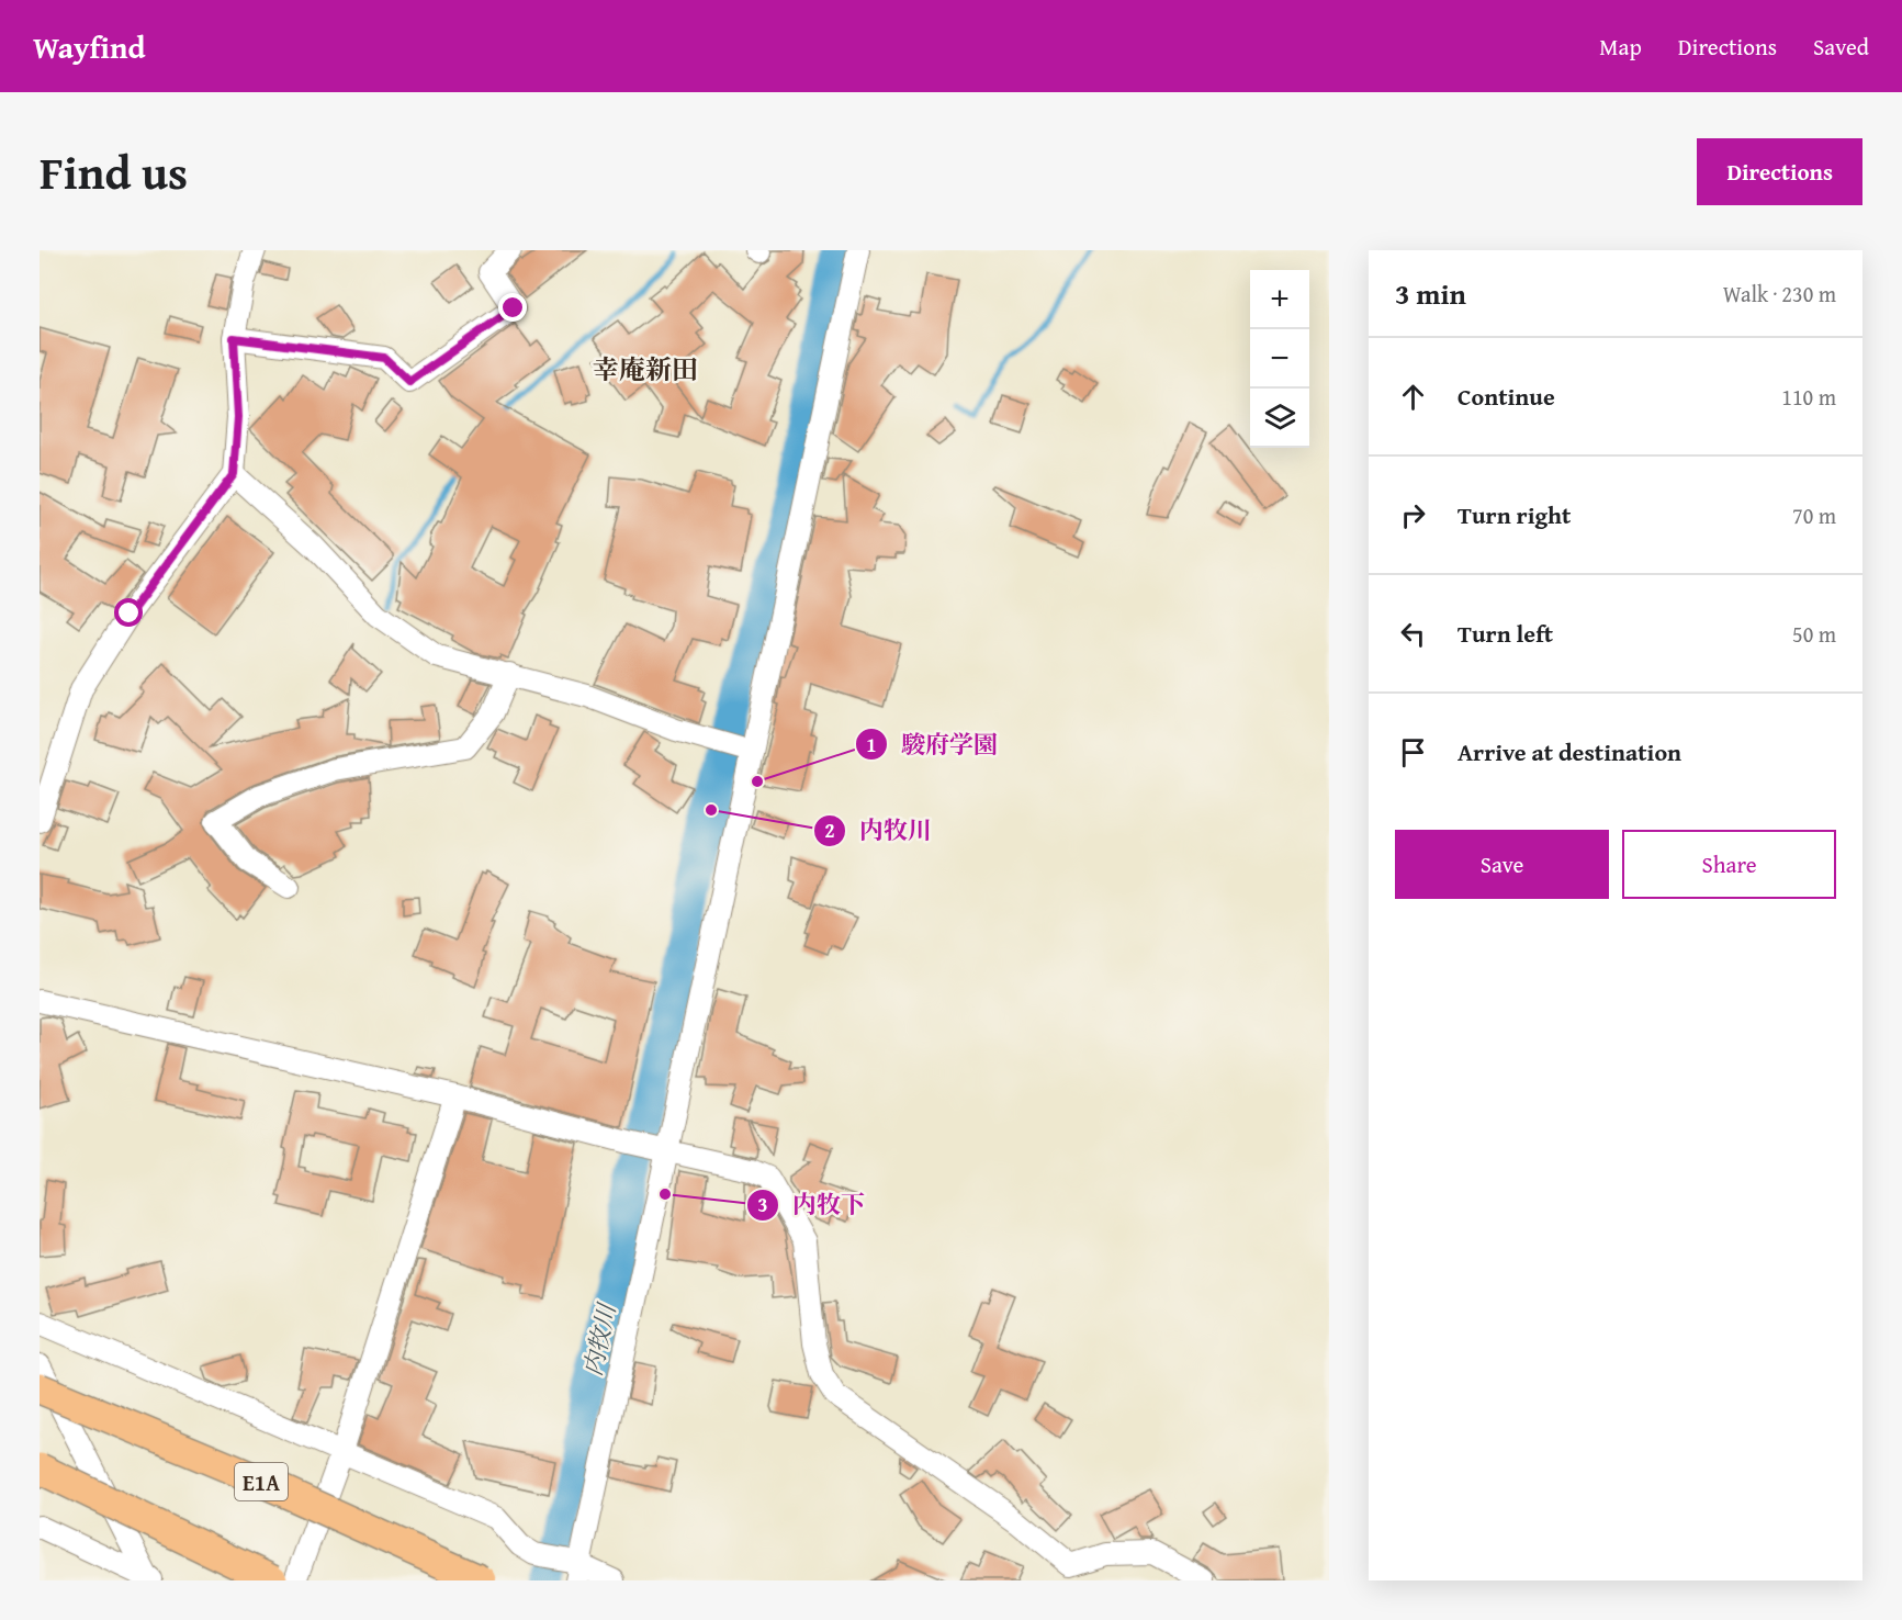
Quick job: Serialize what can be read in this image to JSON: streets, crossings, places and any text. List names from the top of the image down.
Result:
{
  "streets": {
    "highway": ["E1A"]
  },
  "districts": ["幸庵新田"],
  "water": ["内牧川"],
  "places": ["駿府学園", "内牧川", "内牧下"],
  "page": {
    "header": "Wayfind",
    "nav": ["Map", "Directions", "Saved"],
    "title": "Find us",
    "buttons": [
      "Directions",
      ["Save", "Share"]
    ],
    "heading": ["3 min", "Walk · 230 m"],
    "map_buttons": ["+", "−"],
    "list": [
      ["Continue", "110 m"],
      ["Turn right", "70 m"],
      ["Turn left", "50 m"],
      "Arrive at destination"
    ]
  }
}
